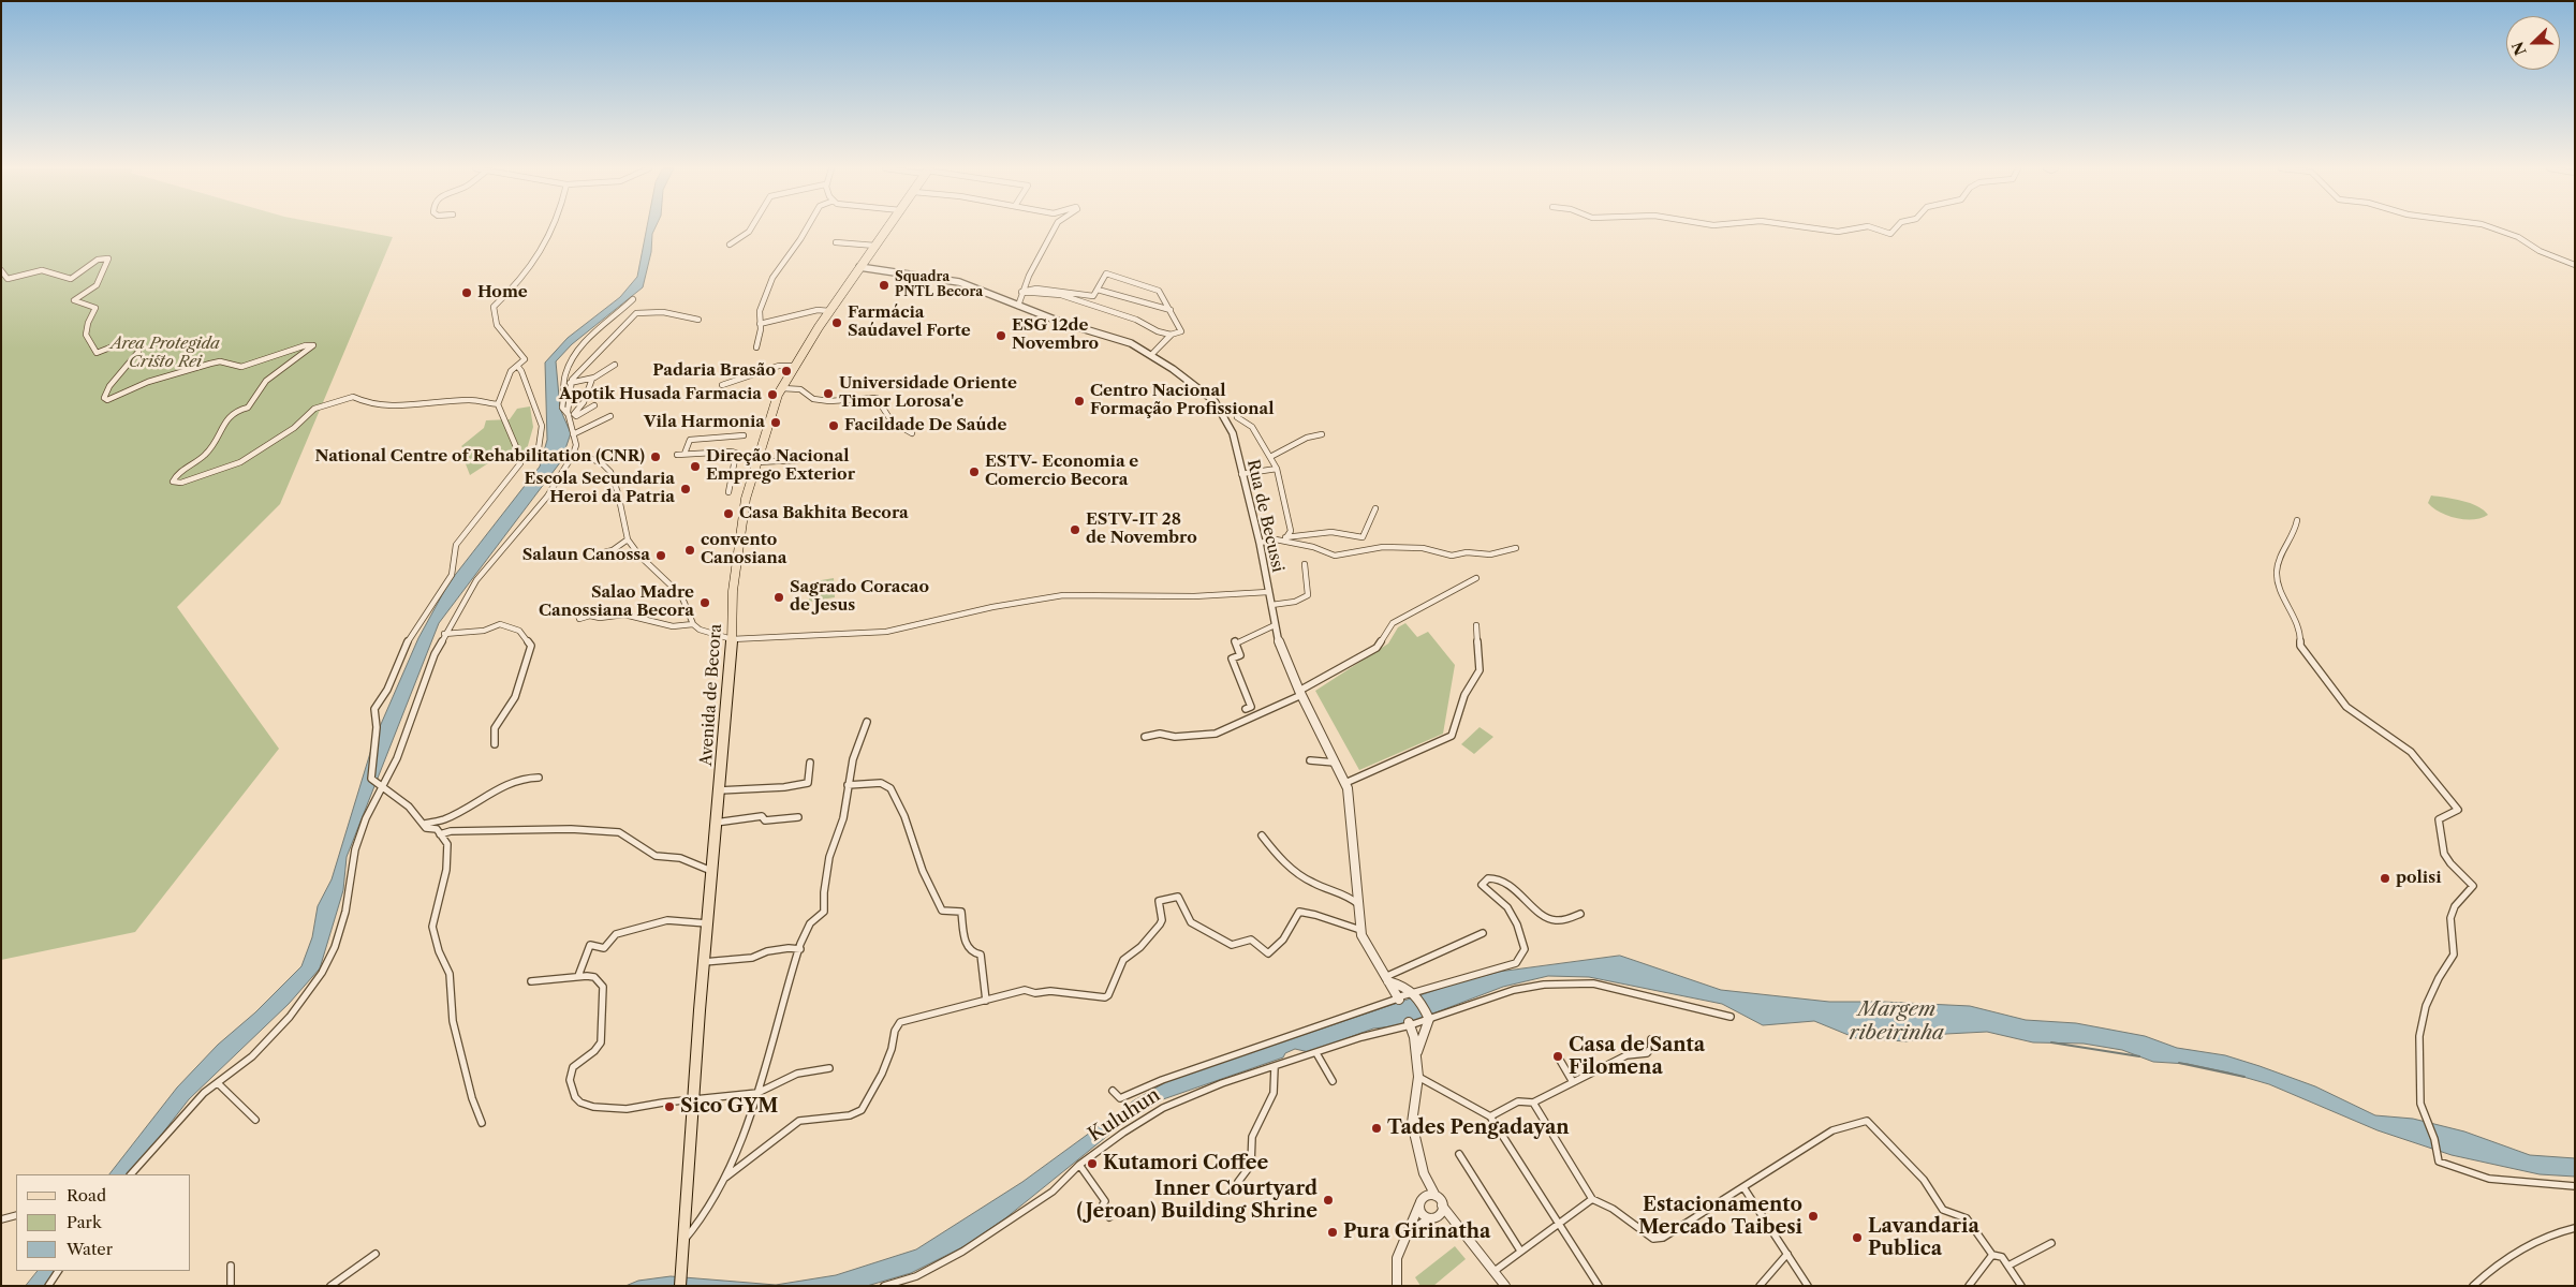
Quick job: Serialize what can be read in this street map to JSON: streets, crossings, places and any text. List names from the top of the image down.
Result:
{
  "streets": {
    "main road": ["Avenida de Becora"],
    "street": ["Rua de Becussi", "Kuluhun"]
  },
  "crossings": [
    ["Rua de Becussi", "Avenida de Becora"]
  ],
  "water": ["Margem ribeirinha"],
  "parks": ["Area Protegida Cristo Rei"],
  "places": [
    "Squadra PNTL Becora",
    "Home",
    "Farmácia Saúdavel Forte",
    "ESG 12de Novembro",
    "Padaria Brasão",
    "Universidade Oriente Timor Lorosa'e",
    "Apotik Husada Farmacia",
    "Centro Nacional Formação Profissional",
    "Vila Harmonia",
    "Facildade De Saúde",
    "National Centre of Rehabilitation (CNR)",
    "Direção Nacional Emprego Exterior",
    "ESTV- Economia e Comercio Becora",
    "Escola Secundaria Heroi da Patria",
    "Casa Bakhita Becora",
    "ESTV-IT 28 de Novembro",
    "convento Canosiana",
    "Salaun Canossa",
    "Sagrado Coracao de Jesus",
    "Salao Madre Canossiana Becora",
    "polisi",
    "Casa de Santa Filomena",
    "Sico GYM",
    "Tades Pengadayan",
    "Kutamori Coffee",
    "Inner Courtyard (Jeroan) Building Shrine",
    "Estacionamento Mercado Taibesi",
    "Pura Girinatha",
    "Lavandaria Publica"
  ],
  "legend": ["Road", "Park", "Water"],
  "north": "left"
}
